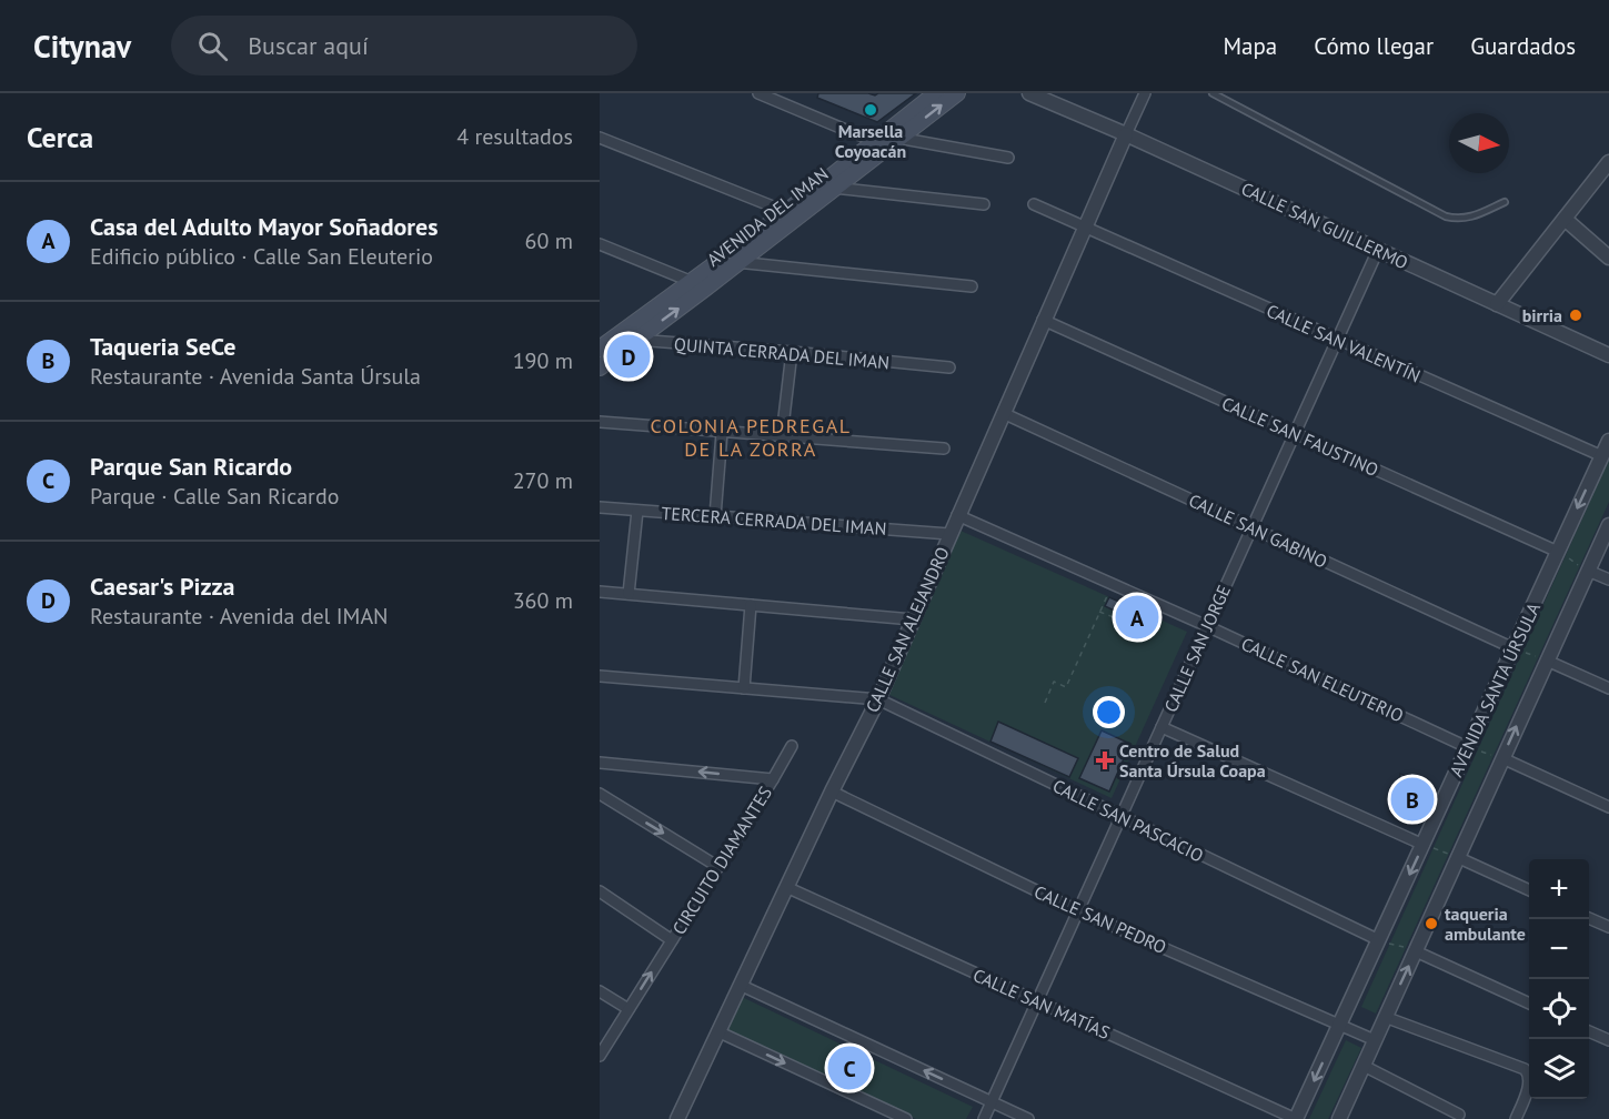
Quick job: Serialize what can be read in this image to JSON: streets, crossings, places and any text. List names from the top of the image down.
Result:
{
  "streets": {
    "main road": ["AVENIDA DEL IMAN"],
    "street": [
      "CALLE SAN GUILLERMO",
      "CALLE SAN VALENTÍN",
      "QUINTA CERRADA DEL IMAN",
      "CALLE SAN FAUSTINO",
      "TERCERA CERRADA DEL IMAN",
      "CALLE SAN GABINO",
      "CALLE SAN ALEJANDRO",
      "CALLE SAN JORGE",
      "CALLE SAN ELEUTERIO",
      "AVENIDA SANTA ÚRSULA",
      "CALLE SAN PASCACIO",
      "CIRCUITO DIAMANTES",
      "CALLE SAN PEDRO",
      "CALLE SAN MATÍAS"
    ]
  },
  "crossings": [
    ["AVENIDA DEL IMAN", "QUINTA CERRADA DEL IMAN"],
    ["CALLE SAN GUILLERMO", "CALLE SAN ALEJANDRO"],
    ["CALLE SAN GUILLERMO", "CALLE SAN JORGE"],
    ["CALLE SAN VALENTÍN", "CALLE SAN ALEJANDRO"],
    ["CALLE SAN VALENTÍN", "CALLE SAN JORGE"],
    ["CALLE SAN VALENTÍN", "AVENIDA SANTA ÚRSULA"],
    ["CALLE SAN FAUSTINO", "CALLE SAN ALEJANDRO"],
    ["CALLE SAN FAUSTINO", "CALLE SAN JORGE"],
    ["CALLE SAN FAUSTINO", "AVENIDA SANTA ÚRSULA"],
    ["TERCERA CERRADA DEL IMAN", "CALLE SAN ALEJANDRO"],
    ["CALLE SAN GABINO", "CALLE SAN ALEJANDRO"],
    ["CALLE SAN GABINO", "CALLE SAN JORGE"],
    ["CALLE SAN GABINO", "AVENIDA SANTA ÚRSULA"],
    ["CALLE SAN ALEJANDRO", "CALLE SAN ELEUTERIO"],
    ["CALLE SAN ALEJANDRO", "CALLE SAN PASCACIO"],
    ["CALLE SAN ALEJANDRO", "CALLE SAN PEDRO"],
    ["CALLE SAN ALEJANDRO", "CALLE SAN MATÍAS"],
    ["CALLE SAN JORGE", "CALLE SAN ELEUTERIO"],
    ["CALLE SAN JORGE", "CALLE SAN PASCACIO"],
    ["CALLE SAN JORGE", "CALLE SAN PEDRO"],
    ["CALLE SAN JORGE", "CALLE SAN MATÍAS"],
    ["CALLE SAN ELEUTERIO", "AVENIDA SANTA ÚRSULA"],
    ["AVENIDA SANTA ÚRSULA", "CALLE SAN PASCACIO"],
    ["AVENIDA SANTA ÚRSULA", "CALLE SAN PEDRO"],
    ["AVENIDA SANTA ÚRSULA", "CALLE SAN MATÍAS"]
  ],
  "districts": ["COLONIA PEDREGAL DE LA ZORRA"],
  "places": {
    "other": ["Marsella Coyoacán", "birria", "taqueria ambulante"],
    "health": ["Centro de Salud Santa Úrsula Coapa"]
  },
  "north": "right",
  "page": {
    "header": "Citynav",
    "search": "Buscar aquí",
    "nav": ["Mapa", "Cómo llegar", "Guardados"],
    "heading": ["Cerca", "4 resultados"],
    "list": [
      {
        "mark": "A",
        "name": "Casa del Adulto Mayor Soñadores",
        "note": "Edificio público · Calle San Eleuterio",
        "value": "60 m"
      },
      {
        "mark": "B",
        "name": "Taqueria SeCe",
        "note": "Restaurante · Avenida Santa Úrsula",
        "value": "190 m"
      },
      {
        "mark": "C",
        "name": "Parque San Ricardo",
        "note": "Parque · Calle San Ricardo",
        "value": "270 m"
      },
      {
        "mark": "D",
        "name": "Caesar's Pizza",
        "note": "Restaurante · Avenida del IMAN",
        "value": "360 m"
      }
    ],
    "pins": [
      "D",
      "A",
      "B",
      "C"
    ],
    "map_buttons": ["+", "−"]
  }
}
